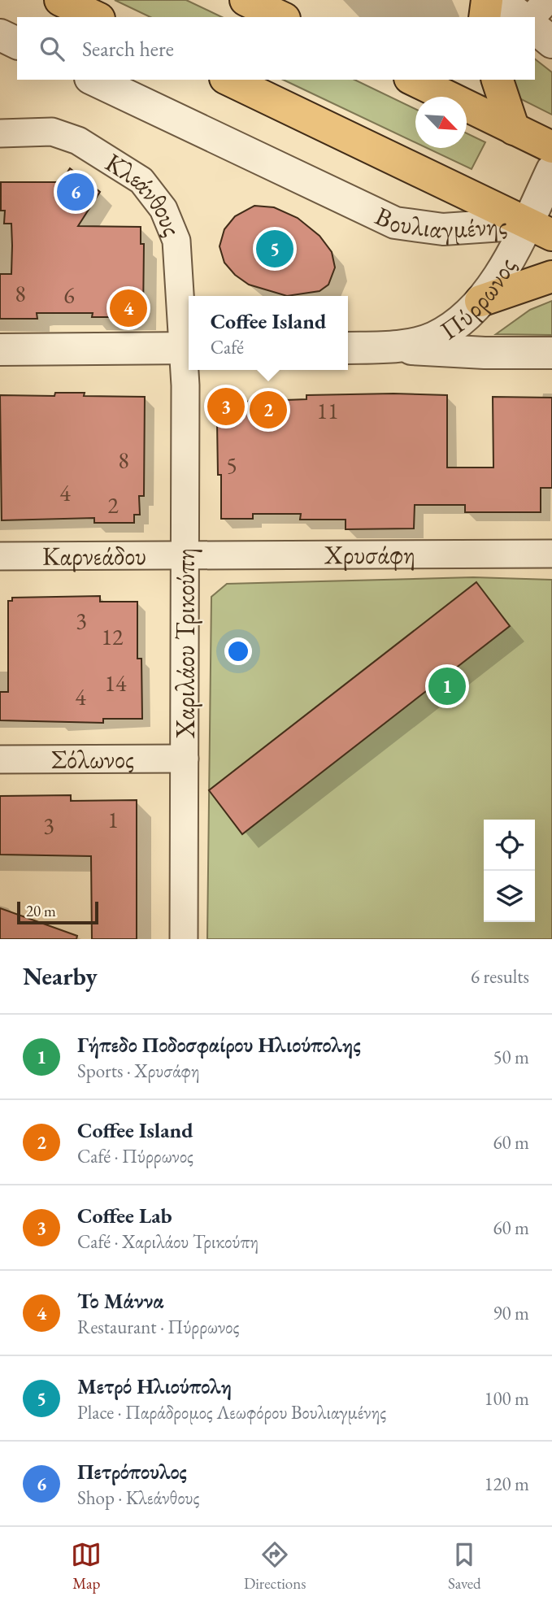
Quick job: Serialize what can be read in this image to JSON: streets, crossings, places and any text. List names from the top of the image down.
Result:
{
  "streets": {
    "main road": ["Βουλιαγμένης"],
    "street": [
      "Κλεάνθους",
      "Πύρρωνος",
      "Χρυσάφη",
      "Καρνεάδου",
      "Χαριλάου Τρικούπη",
      "Σόλωνος"
    ]
  },
  "crossings": [
    ["Κλεάνθους", "Χαριλάου Τρικούπη"],
    ["Βουλιαγμένης", "Πύρρωνος"],
    ["Χρυσάφη", "Καρνεάδου"],
    ["Χρυσάφη", "Χαριλάου Τρικούπη"],
    ["Καρνεάδου", "Χαριλάου Τρικούπη"],
    ["Χαριλάου Τρικούπη", "Σόλωνος"]
  ],
  "house_numbers": [
    "8",
    "6",
    "11",
    "8",
    "5",
    "4",
    "2",
    "3",
    "12",
    "14",
    "4",
    "1",
    "3"
  ],
  "scale_bar": "20 m",
  "north": "bottom right",
  "page": {
    "search": "Search here",
    "pins": [
      "6",
      "5",
      "4",
      "3",
      "2",
      "1"
    ],
    "popup": ["Coffee Island", "Café"],
    "scale": "20 m",
    "heading": ["Nearby", "6 results"],
    "list": [
      {
        "mark": "1",
        "name": "Γήπεδο Ποδοσφαίρου Ηλιούπολης",
        "note": "Sports · Χρυσάφη",
        "value": "50 m"
      },
      {
        "mark": "2",
        "name": "Coffee Island",
        "note": "Café · Πύρρωνος",
        "value": "60 m"
      },
      {
        "mark": "3",
        "name": "Coffee Lab",
        "note": "Café · Χαριλάου Τρικούπη",
        "value": "60 m"
      },
      {
        "mark": "4",
        "name": "Το Μάννα",
        "note": "Restaurant · Πύρρωνος",
        "value": "90 m"
      },
      {
        "mark": "5",
        "name": "Μετρό Ηλιούπολη",
        "note": "Place · Παράδρομος Λεωφόρου Βουλιαγμένης",
        "value": "100 m"
      },
      {
        "mark": "6",
        "name": "Πετρόπουλος",
        "note": "Shop · Κλεάνθους",
        "value": "120 m"
      }
    ],
    "nav": ["Map", "Directions", "Saved"]
  }
}
